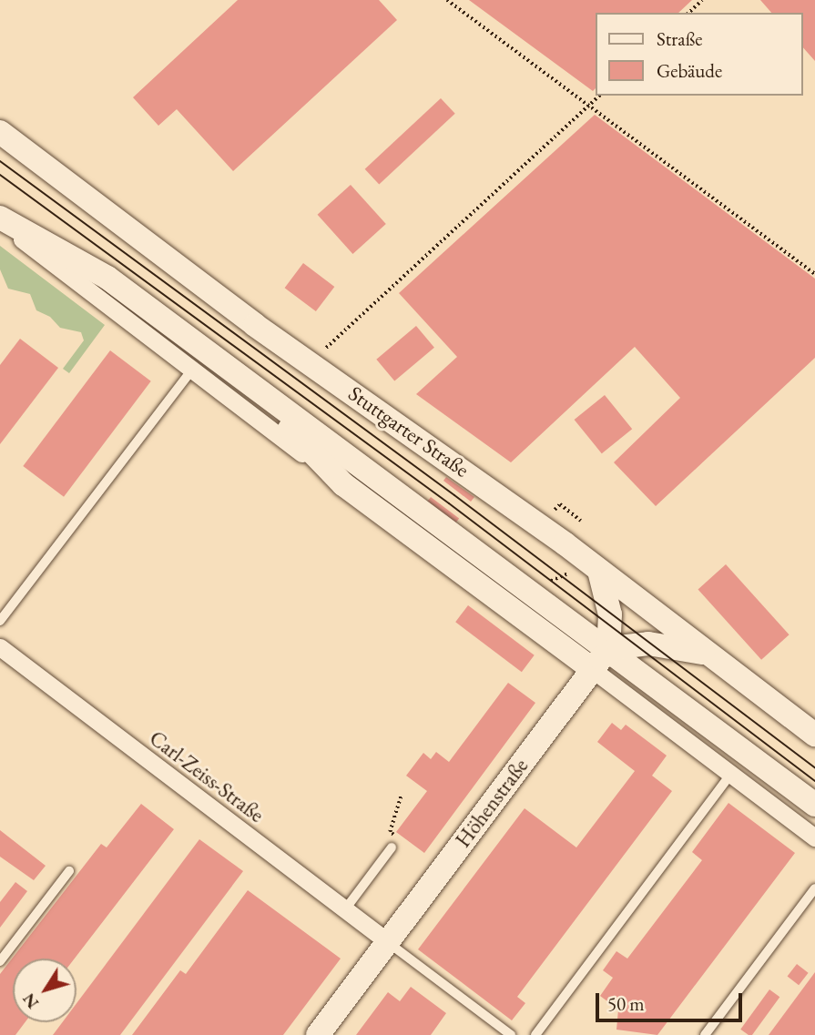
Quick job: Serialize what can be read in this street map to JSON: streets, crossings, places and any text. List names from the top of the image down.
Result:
{
  "streets": {
    "main road": ["Stuttgarter Straße", "Höhenstraße"],
    "street": ["Carl-Zeiss-Straße"]
  },
  "crossings": [
    ["Carl-Zeiss-Straße", "Höhenstraße"]
  ],
  "legend": ["Straße", "Gebäude"],
  "scale_bar": "50 m",
  "north": "bottom left"
}
